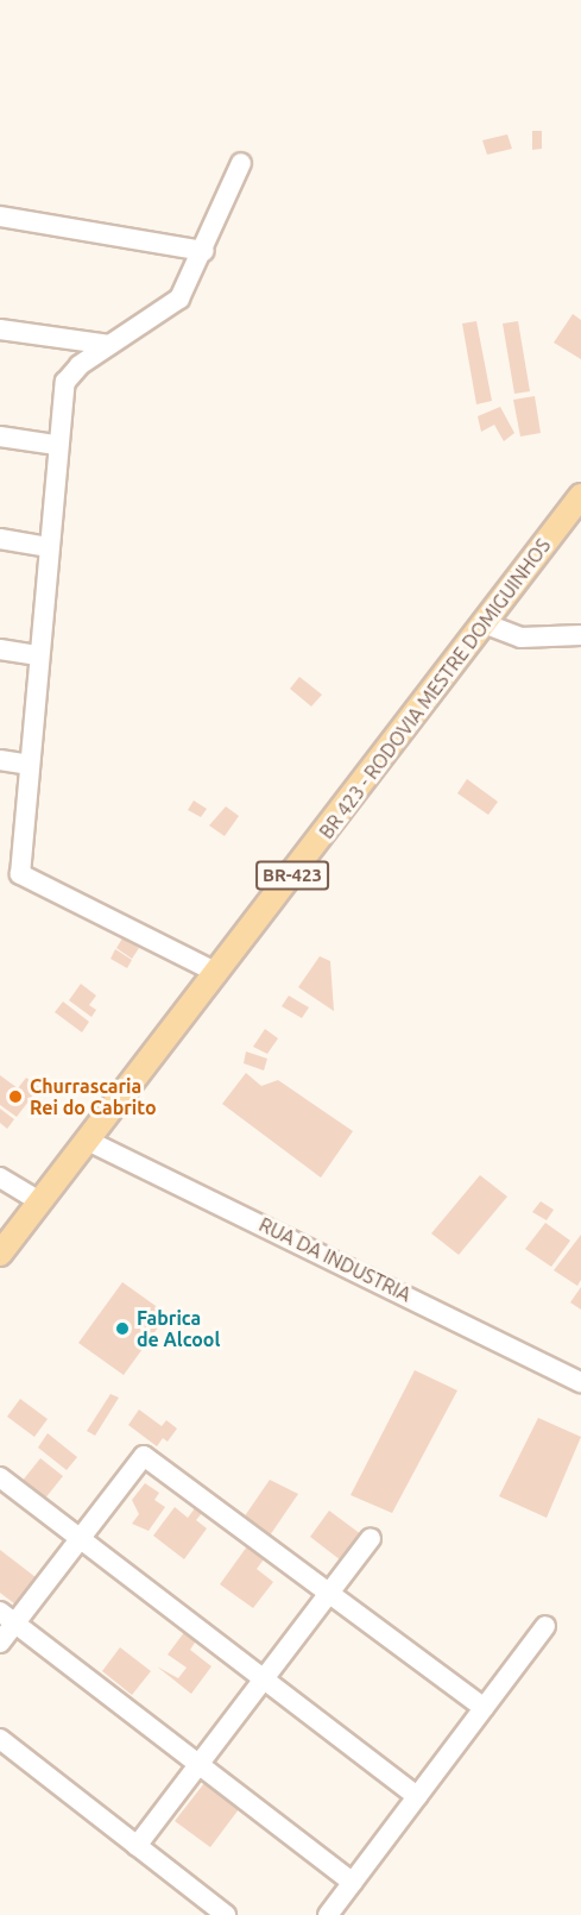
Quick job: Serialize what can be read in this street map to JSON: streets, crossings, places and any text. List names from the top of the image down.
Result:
{
  "streets": {
    "main road": ["BR 423 - RODOVIA MESTRE DOMIGUINHOS", "BR-423"],
    "street": ["RUA DA INDUSTRIA"]
  },
  "crossings": [
    ["BR 423 - RODOVIA MESTRE DOMIGUINHOS", "RUA DA INDUSTRIA"]
  ],
  "places": ["Churrascaria Rei do Cabrito", "Fabrica de Alcool"]
}
